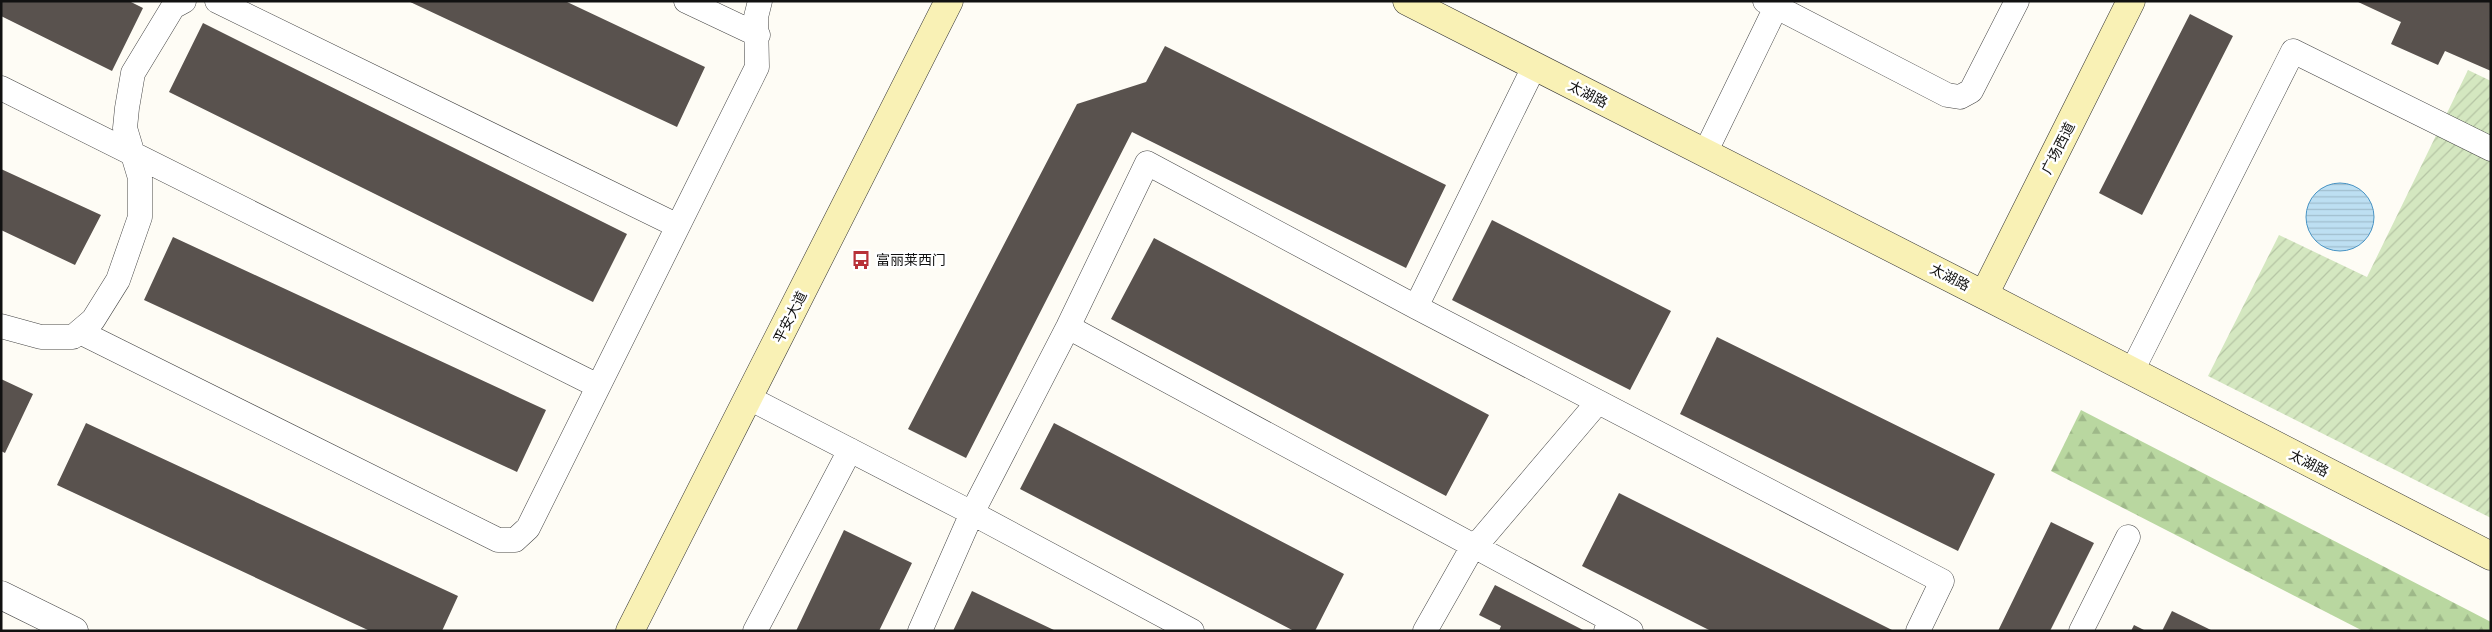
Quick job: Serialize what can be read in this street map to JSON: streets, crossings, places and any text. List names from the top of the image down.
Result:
{
  "streets": {
    "street": ["太湖路", "广场西道", "平安大道"]
  },
  "crossings": [
    ["太湖路", "广场西道"]
  ],
  "places": {
    "bus stop": ["富丽莱西门"]
  }
}
